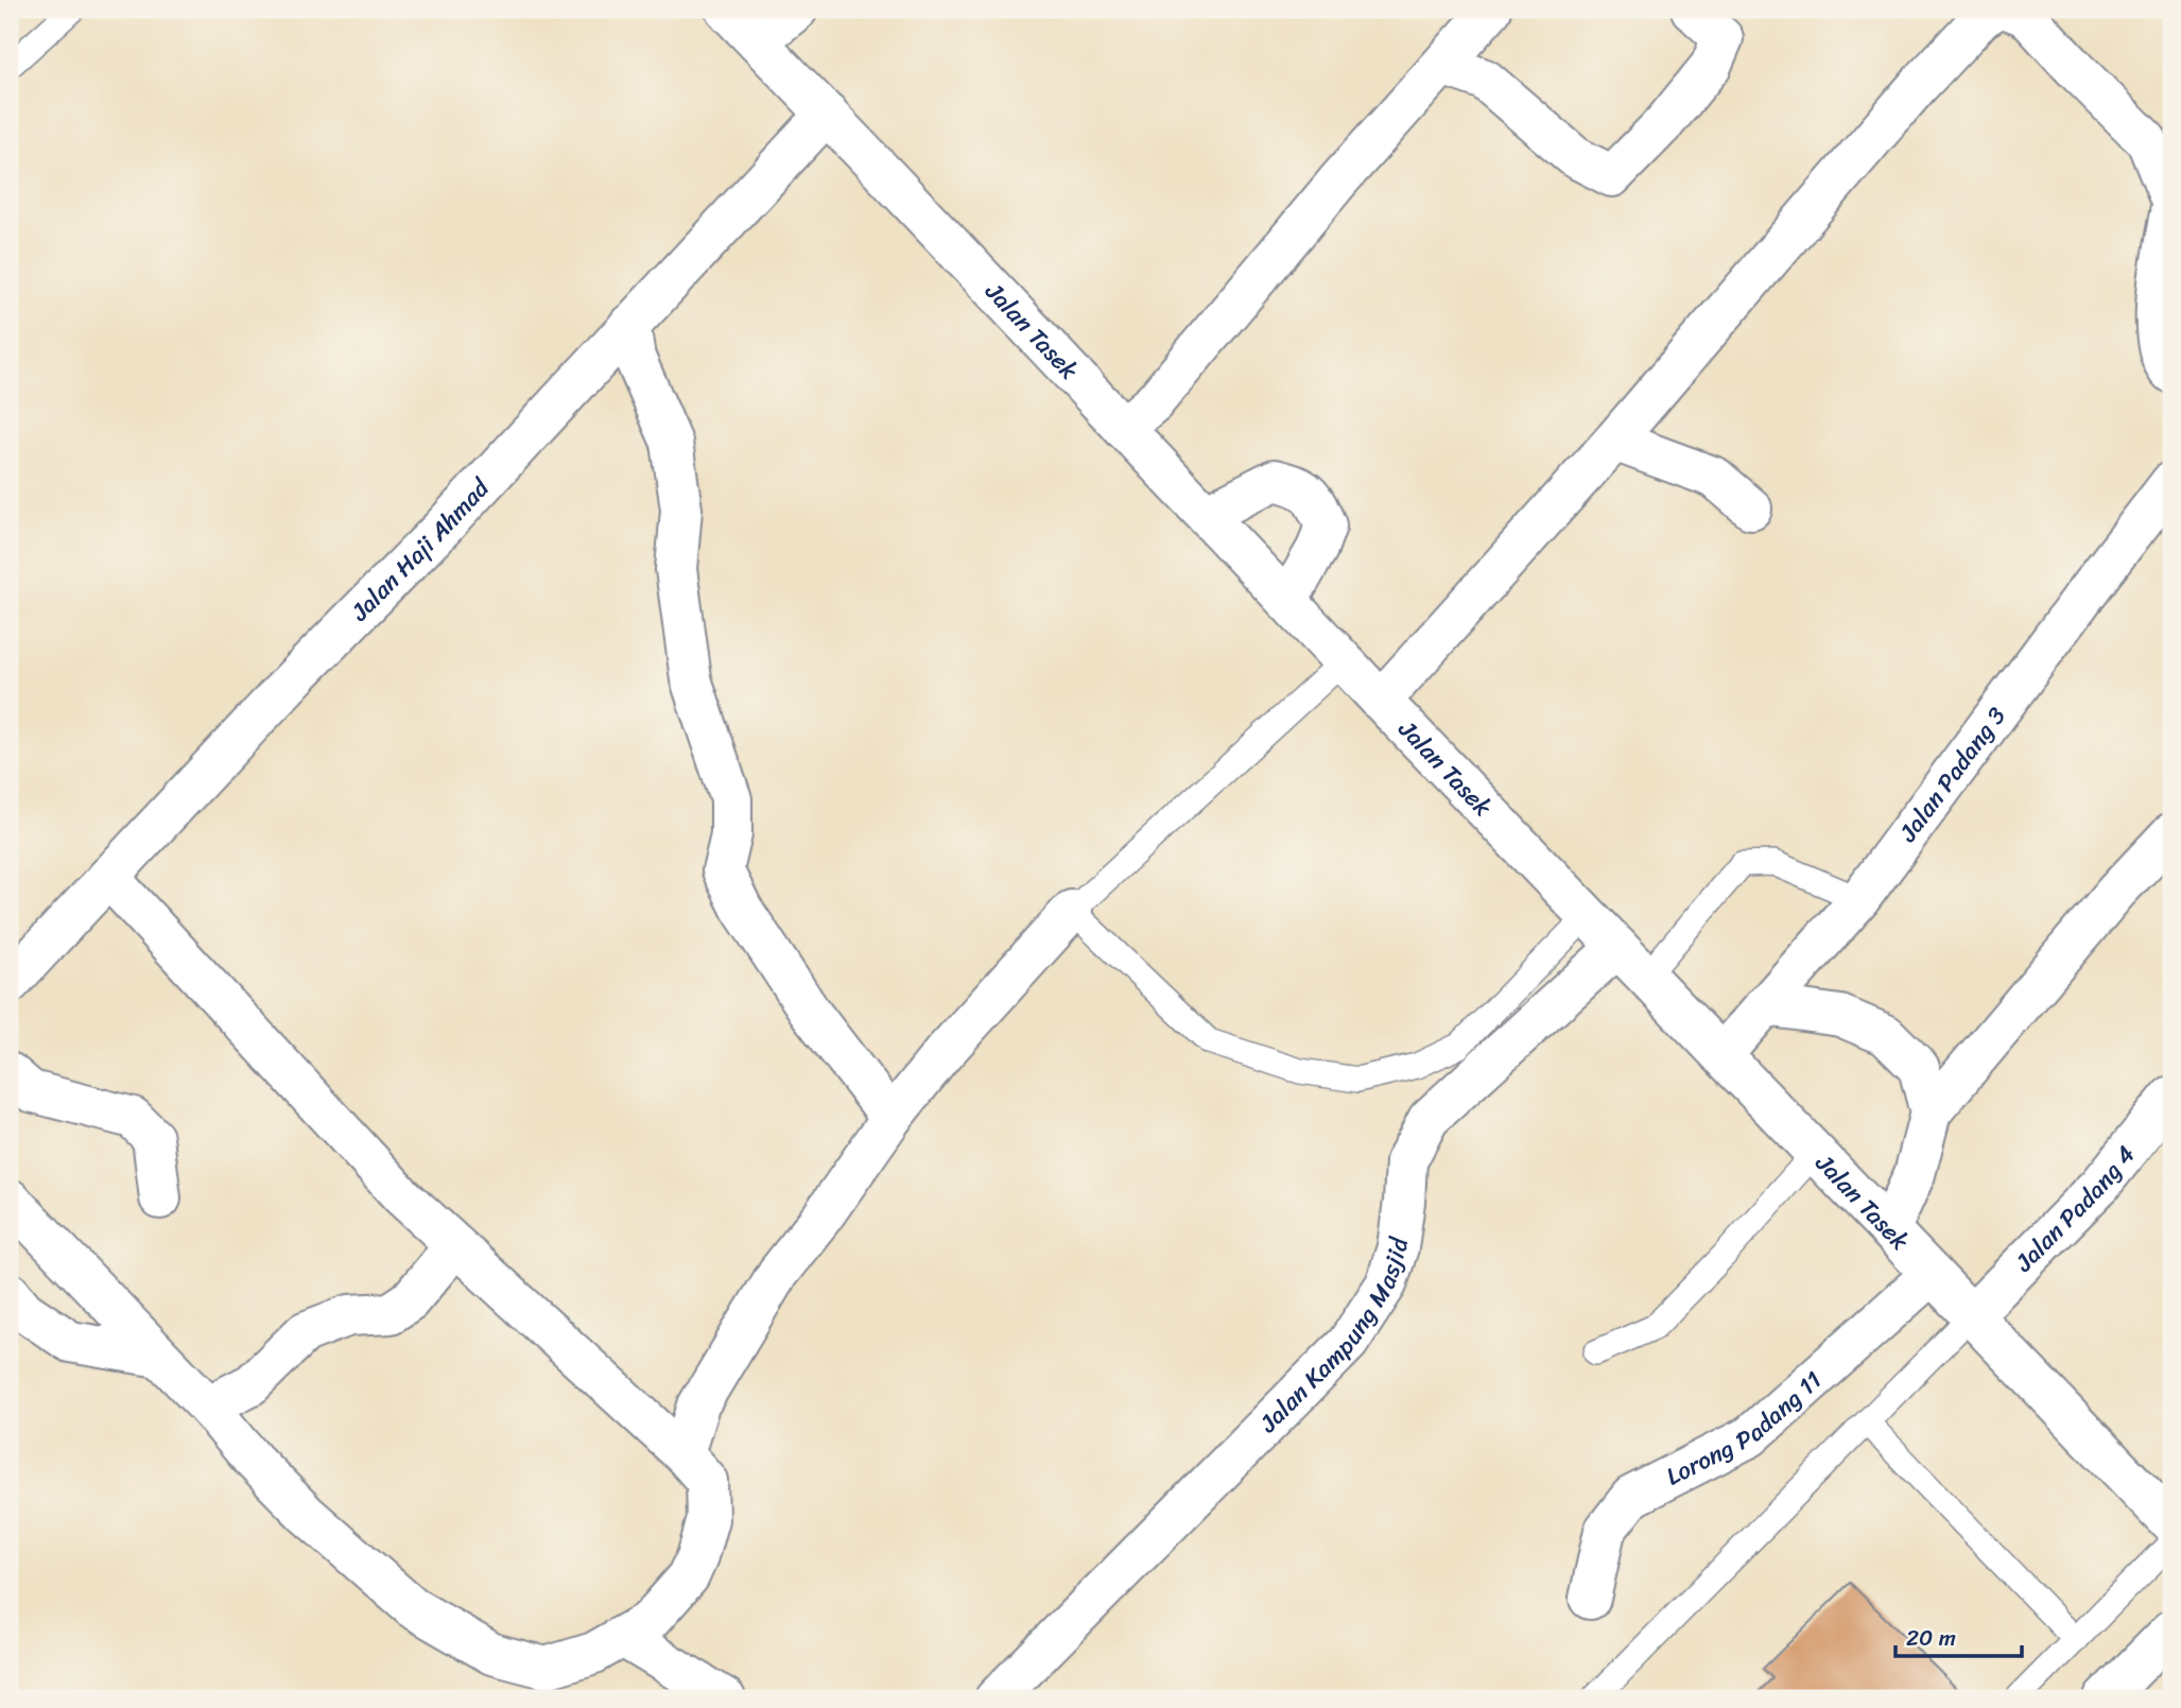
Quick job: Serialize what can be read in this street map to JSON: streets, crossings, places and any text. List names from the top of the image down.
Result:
{
  "streets": {
    "street": [
      "Jalan Tasek",
      "Jalan Haji Ahmad",
      "Jalan Padang 3",
      "Jalan Padang 4",
      "Jalan Kampung Masjid",
      "Lorong Padang 11"
    ]
  },
  "crossings": [
    ["Jalan Tasek", "Jalan Haji Ahmad"],
    ["Jalan Tasek", "Jalan Padang 3"],
    ["Jalan Tasek", "Jalan Padang 4"],
    ["Jalan Tasek", "Jalan Kampung Masjid"],
    ["Jalan Tasek", "Lorong Padang 11"]
  ],
  "scale_bar": "20 m"
}
